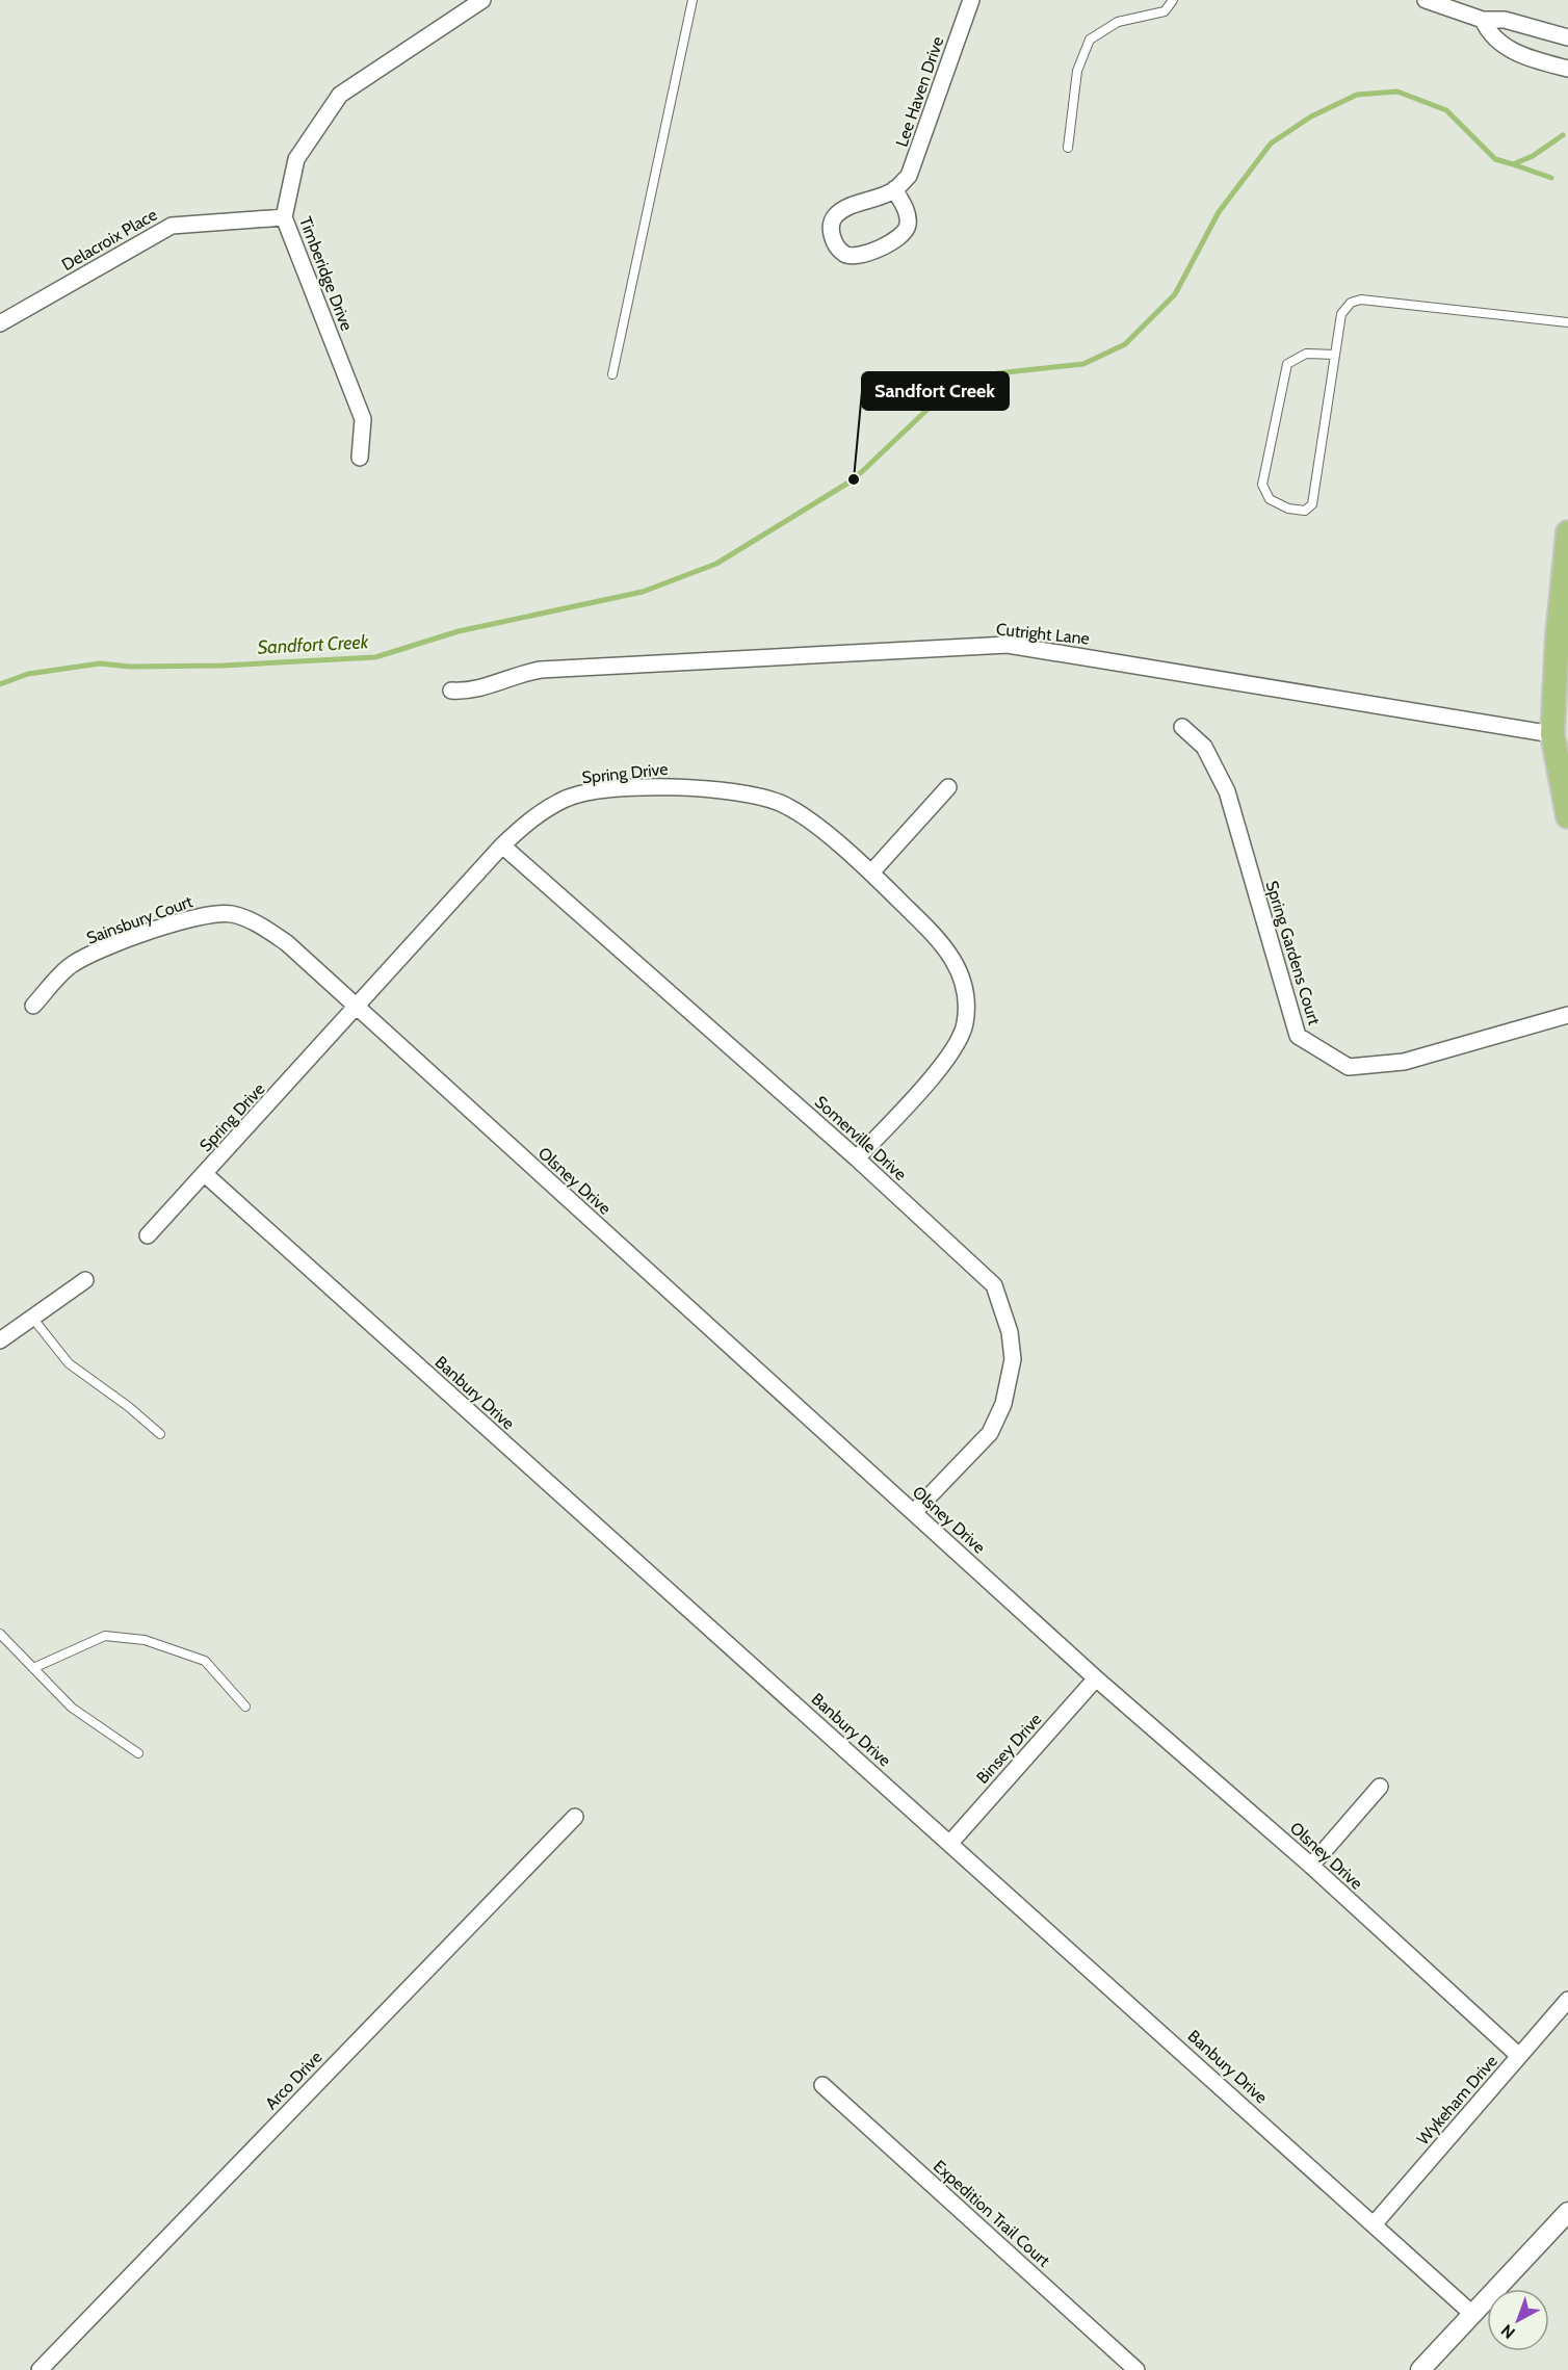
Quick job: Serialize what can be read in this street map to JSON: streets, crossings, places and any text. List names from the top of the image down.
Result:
{
  "streets": {
    "street": [
      "Lee Haven Drive",
      "Delacroix Place",
      "Timberidge Drive",
      "Cutright Lane",
      "Spring Drive",
      "Sainsbury Court",
      "Spring Gardens Court",
      "Somerville Drive",
      "Olsney Drive",
      "Banbury Drive",
      "Binsey Drive",
      "Arco Drive",
      "Wykeham Drive",
      "Expedition Trail Court"
    ]
  },
  "crossings": [
    ["Delacroix Place", "Timberidge Drive"],
    ["Spring Drive", "Sainsbury Court"],
    ["Spring Drive", "Somerville Drive"],
    ["Spring Drive", "Olsney Drive"],
    ["Spring Drive", "Banbury Drive"],
    ["Sainsbury Court", "Olsney Drive"],
    ["Somerville Drive", "Olsney Drive"],
    ["Olsney Drive", "Binsey Drive"],
    ["Olsney Drive", "Wykeham Drive"],
    ["Banbury Drive", "Binsey Drive"],
    ["Banbury Drive", "Wykeham Drive"]
  ],
  "water": ["Sandfort Creek"],
  "places": ["Sandfort Creek"],
  "north": "bottom left"
}
